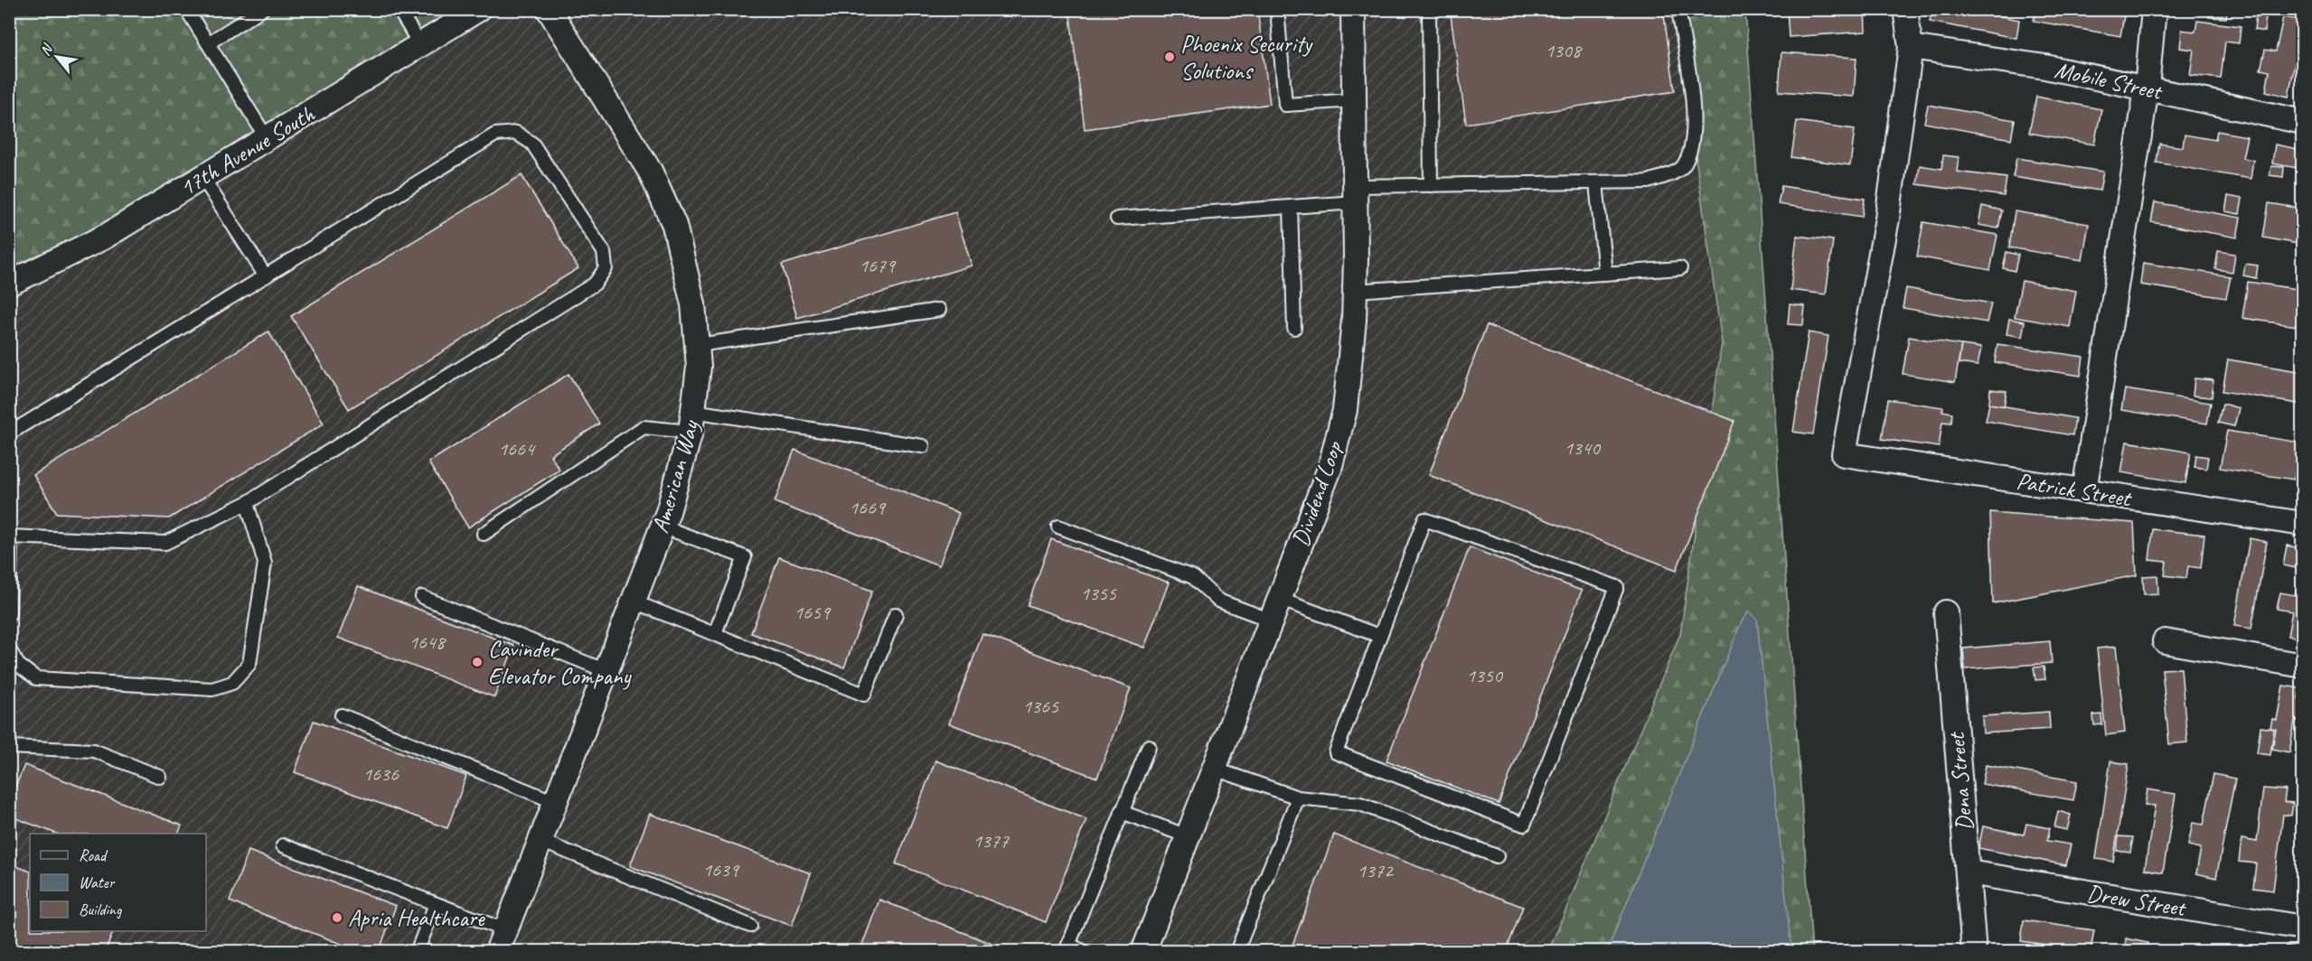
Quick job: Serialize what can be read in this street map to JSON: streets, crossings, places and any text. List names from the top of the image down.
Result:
{
  "streets": {
    "street": [
      "Mobile Street",
      "17th Avenue South",
      "American Way",
      "Patrick Street",
      "Dividend Loop",
      "Dena Street",
      "Drew Street"
    ]
  },
  "crossings": [
    ["Mobile Street", "Patrick Street"],
    ["Dena Street", "Drew Street"]
  ],
  "places": ["Phoenix Security Solutions", "Cavinder Elevator Company", "Apria Healthcare"],
  "house_numbers": [
    "1308",
    "1679",
    "1340",
    "1664",
    "1669",
    "1355",
    "1659",
    "1648",
    "1350",
    "1365",
    "1636",
    "1377",
    "1639",
    "1372"
  ],
  "legend": ["Road", "Water", "Building"],
  "north": "top left"
}
